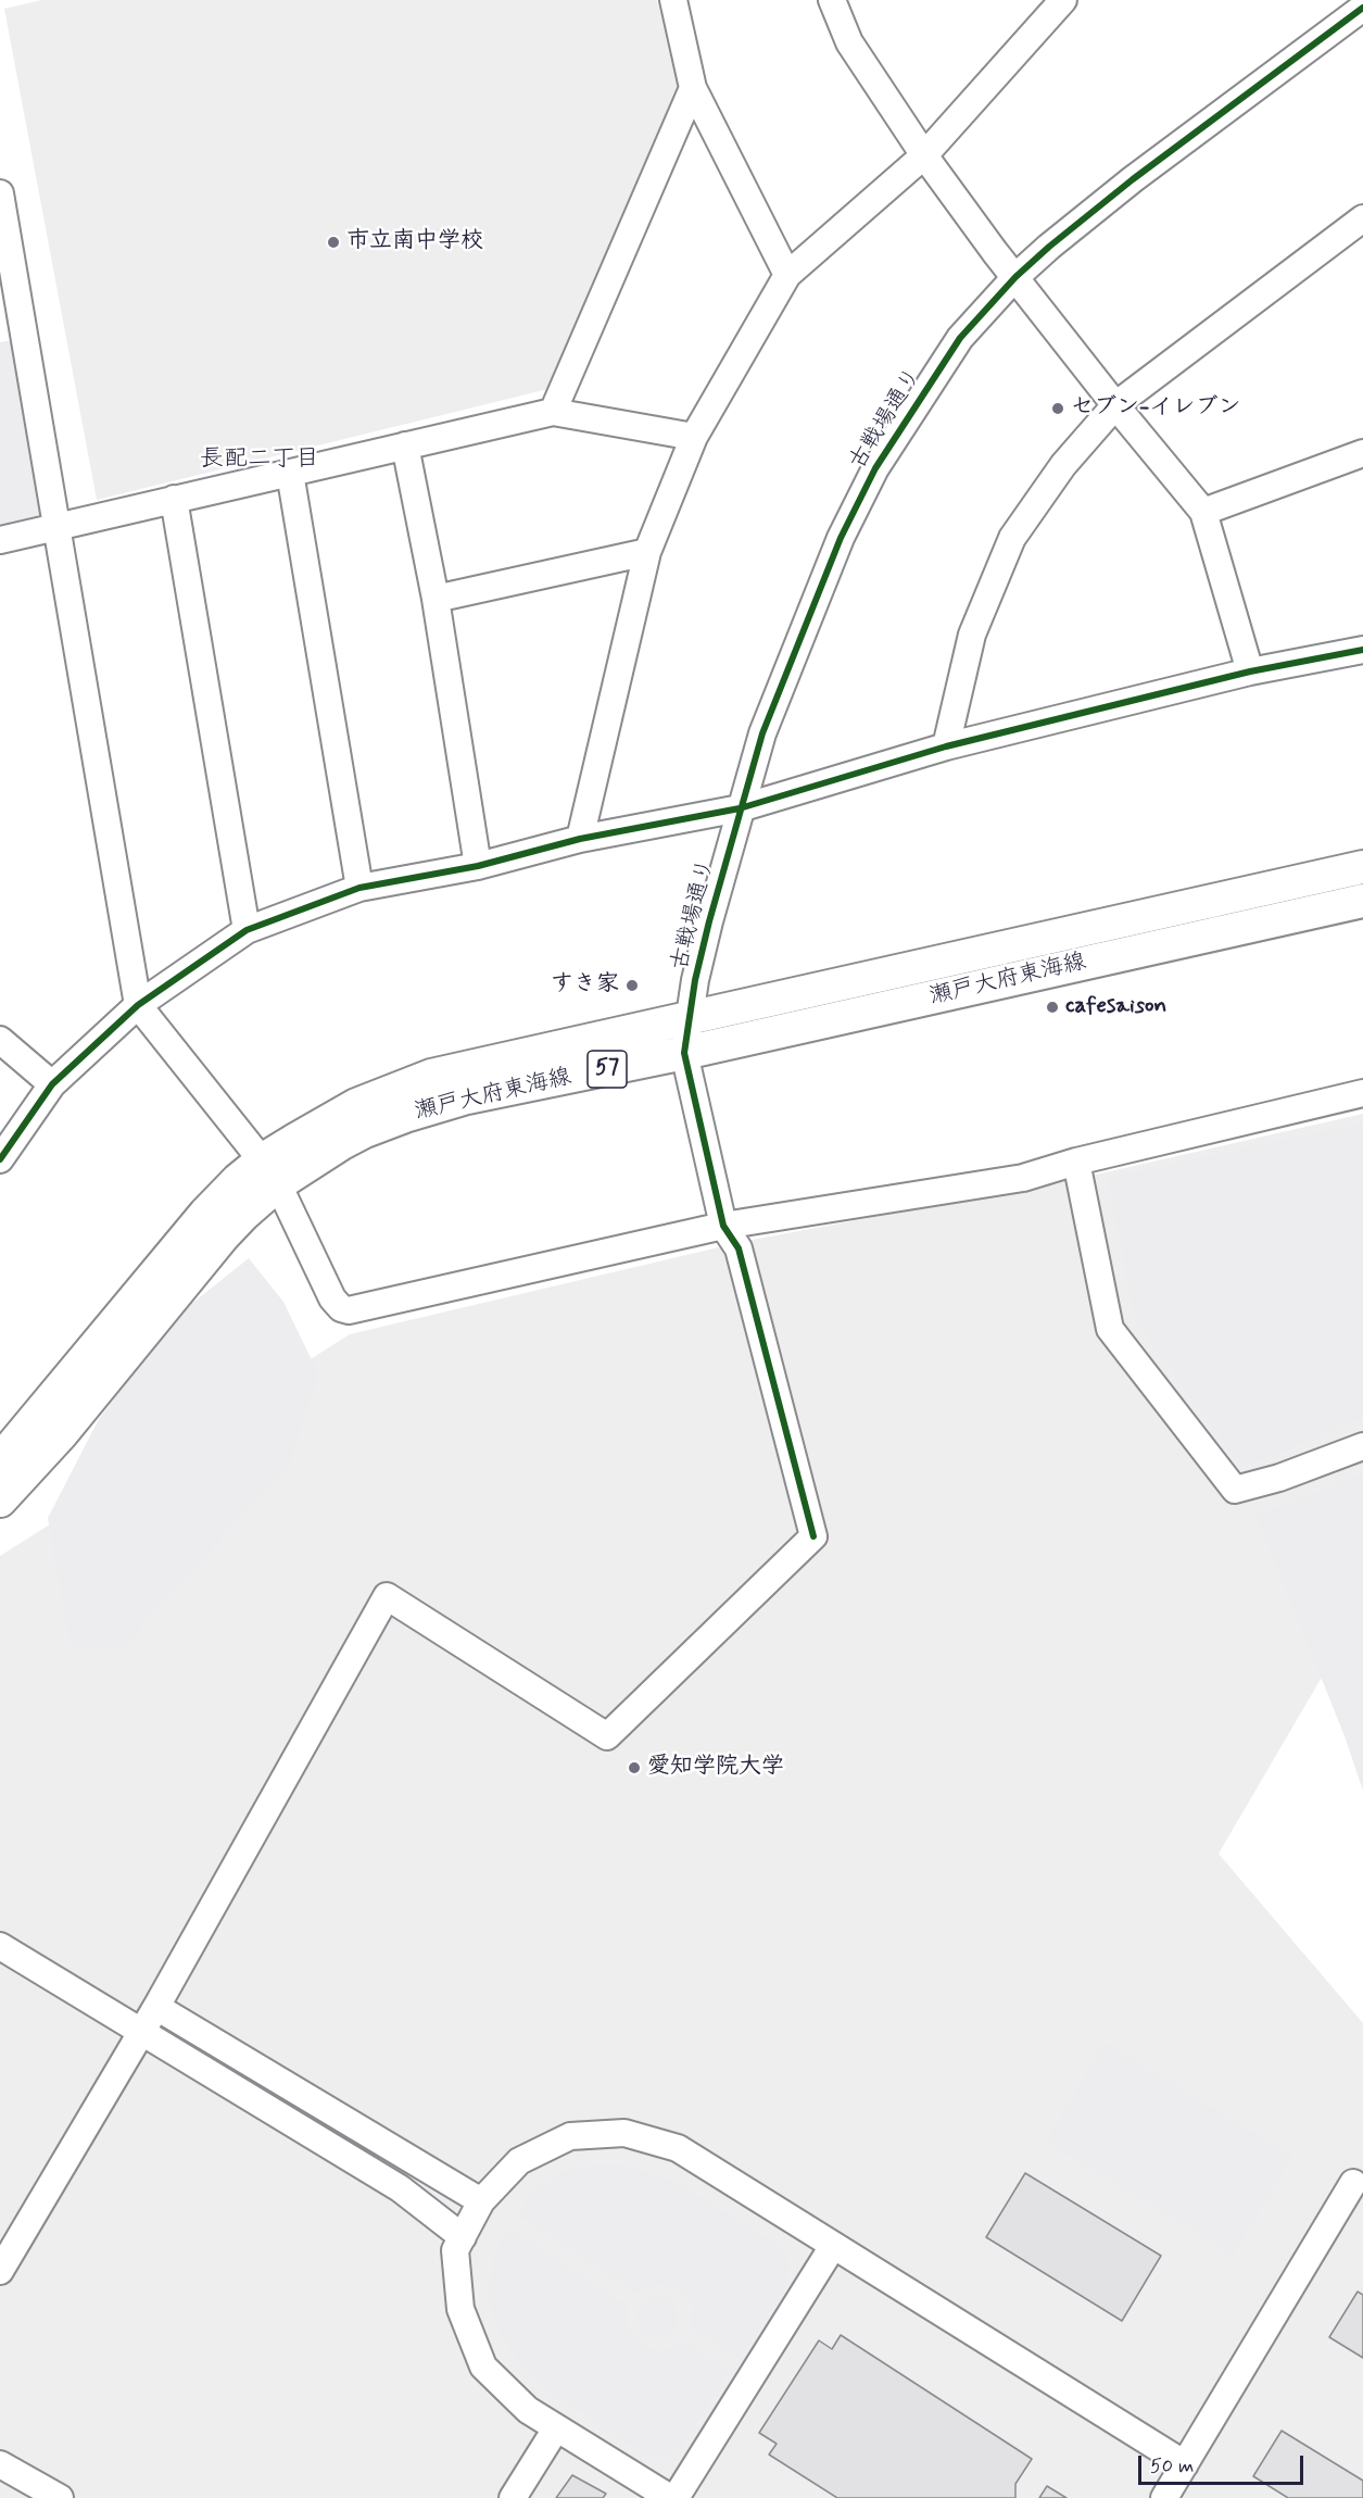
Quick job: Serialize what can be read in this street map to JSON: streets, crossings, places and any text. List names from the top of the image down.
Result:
{
  "streets": {
    "main road": ["瀬戸大府東海線", "57"],
    "street": ["古戦場通り"]
  },
  "crossings": [
    ["古戦場通り", "瀬戸大府東海線"]
  ],
  "districts": ["長配二丁目"],
  "places": [
    "市立南中学校",
    "セブン-イレブン",
    "すき家",
    "cafesaison",
    "愛知学院大学"
  ],
  "scale_bar": "50 m"
}
